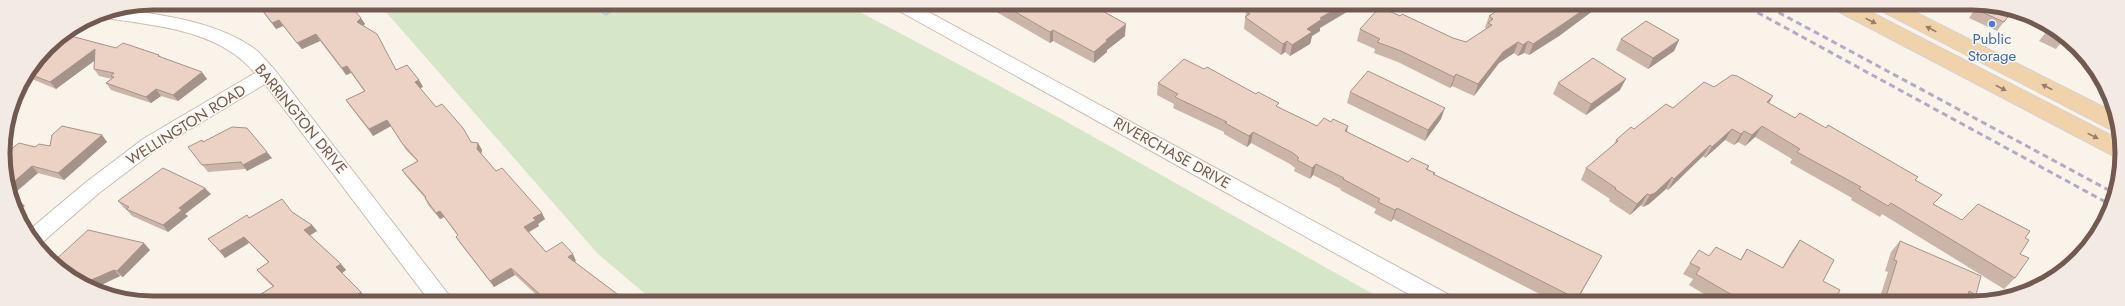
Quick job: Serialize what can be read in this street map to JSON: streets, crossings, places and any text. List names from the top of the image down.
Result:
{
  "streets": {
    "street": ["BARRINGTON DRIVE", "WELLINGTON ROAD", "RIVERCHASE DRIVE"]
  },
  "crossings": [
    ["BARRINGTON DRIVE", "WELLINGTON ROAD"]
  ],
  "places": ["Public Storage"]
}
